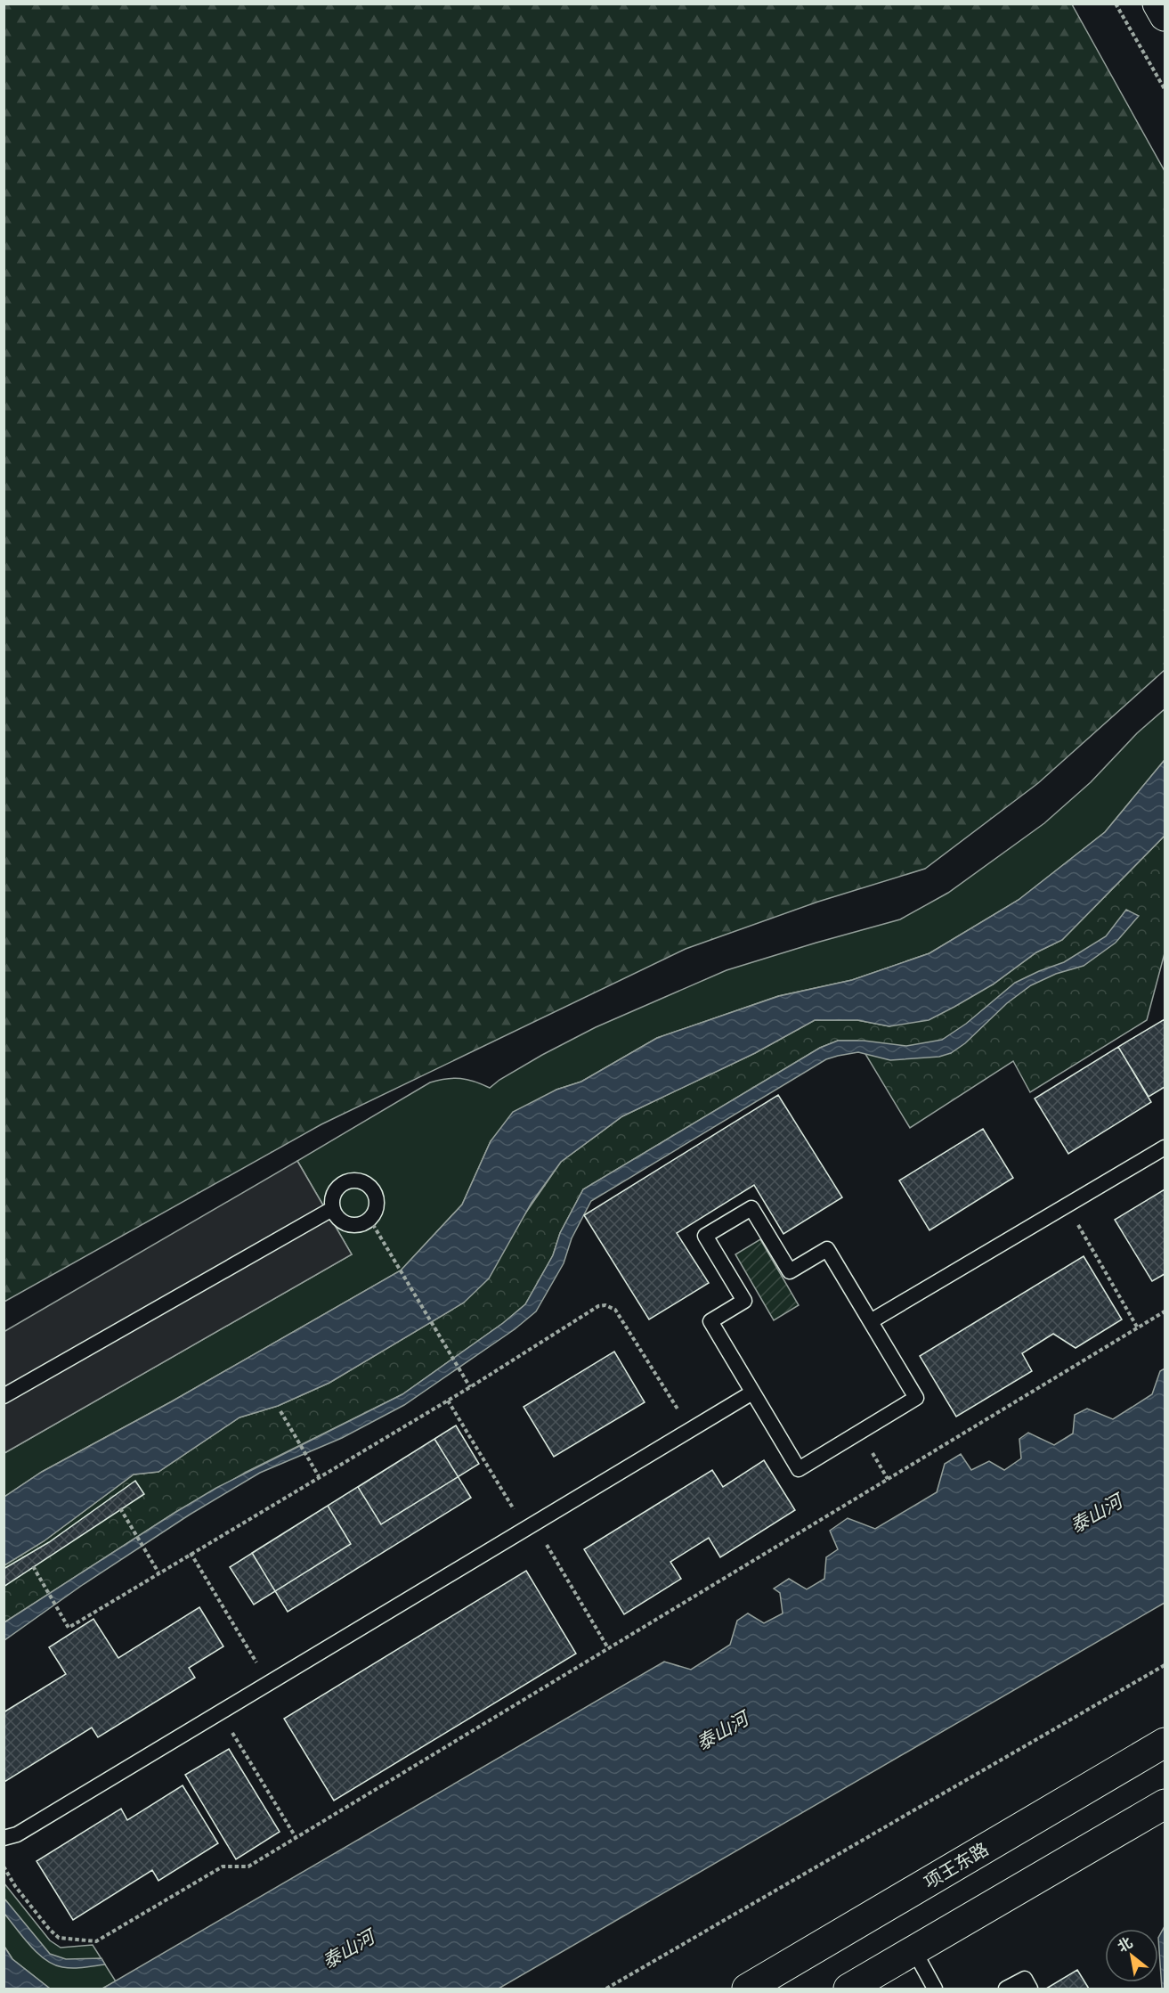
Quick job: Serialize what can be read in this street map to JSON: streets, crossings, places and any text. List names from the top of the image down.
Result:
{
  "streets": {
    "main road": ["项王东路"]
  },
  "water": ["泰山河"],
  "north": "top left"
}
